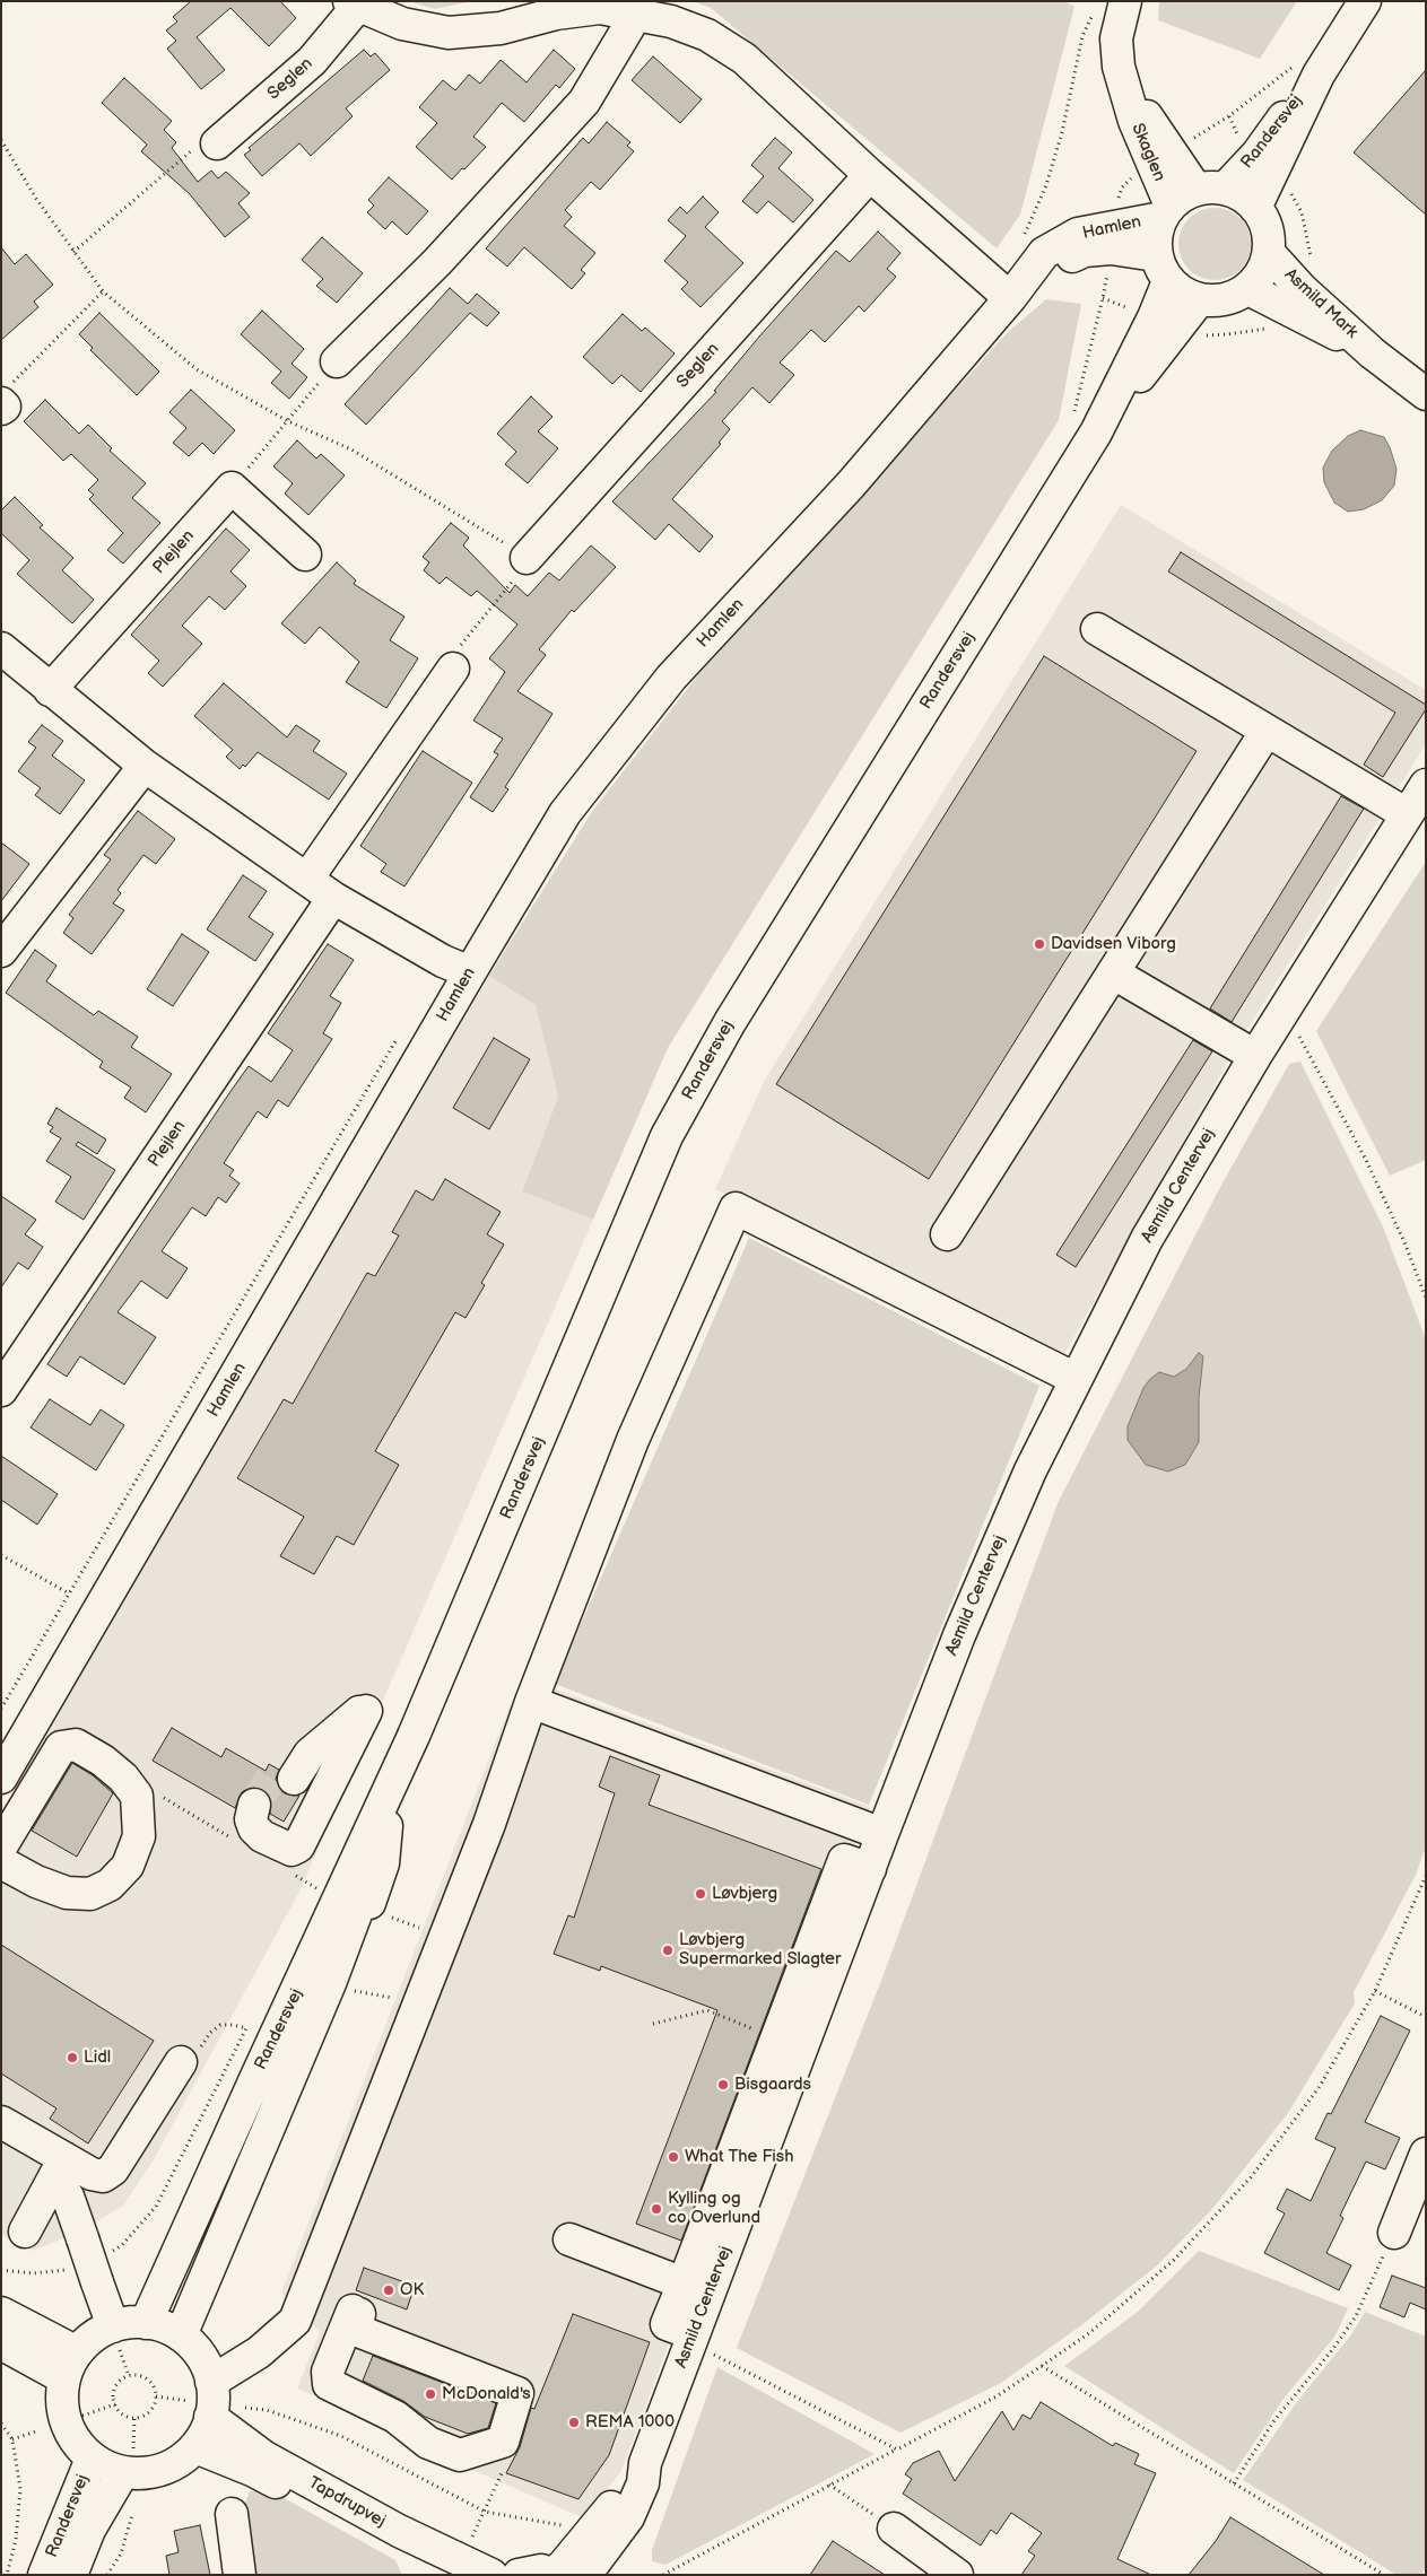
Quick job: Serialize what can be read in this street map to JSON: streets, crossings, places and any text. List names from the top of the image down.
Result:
{
  "streets": {
    "street": [
      "Seglen",
      "Randersvej",
      "Skaglen",
      "Hamlen",
      "Asmild Mark",
      "Plejlen",
      "Asmild Centervej",
      "Tapdrupvej"
    ]
  },
  "crossings": [
    ["Seglen", "Hamlen"],
    ["Randersvej", "Skaglen"],
    ["Randersvej", "Hamlen"],
    ["Randersvej", "Asmild Mark"],
    ["Randersvej", "Tapdrupvej"],
    ["Skaglen", "Hamlen"],
    ["Skaglen", "Asmild Mark"],
    ["Hamlen", "Asmild Mark"]
  ],
  "places": [
    "Davidsen Viborg",
    "Løvbjerg",
    "Løvbjerg Supermarked Slagter",
    "Lidl",
    "Bisgaards",
    "What The Fish",
    "Kylling og co Overlund",
    "OK",
    "McDonald's",
    "REMA 1000"
  ]
}
